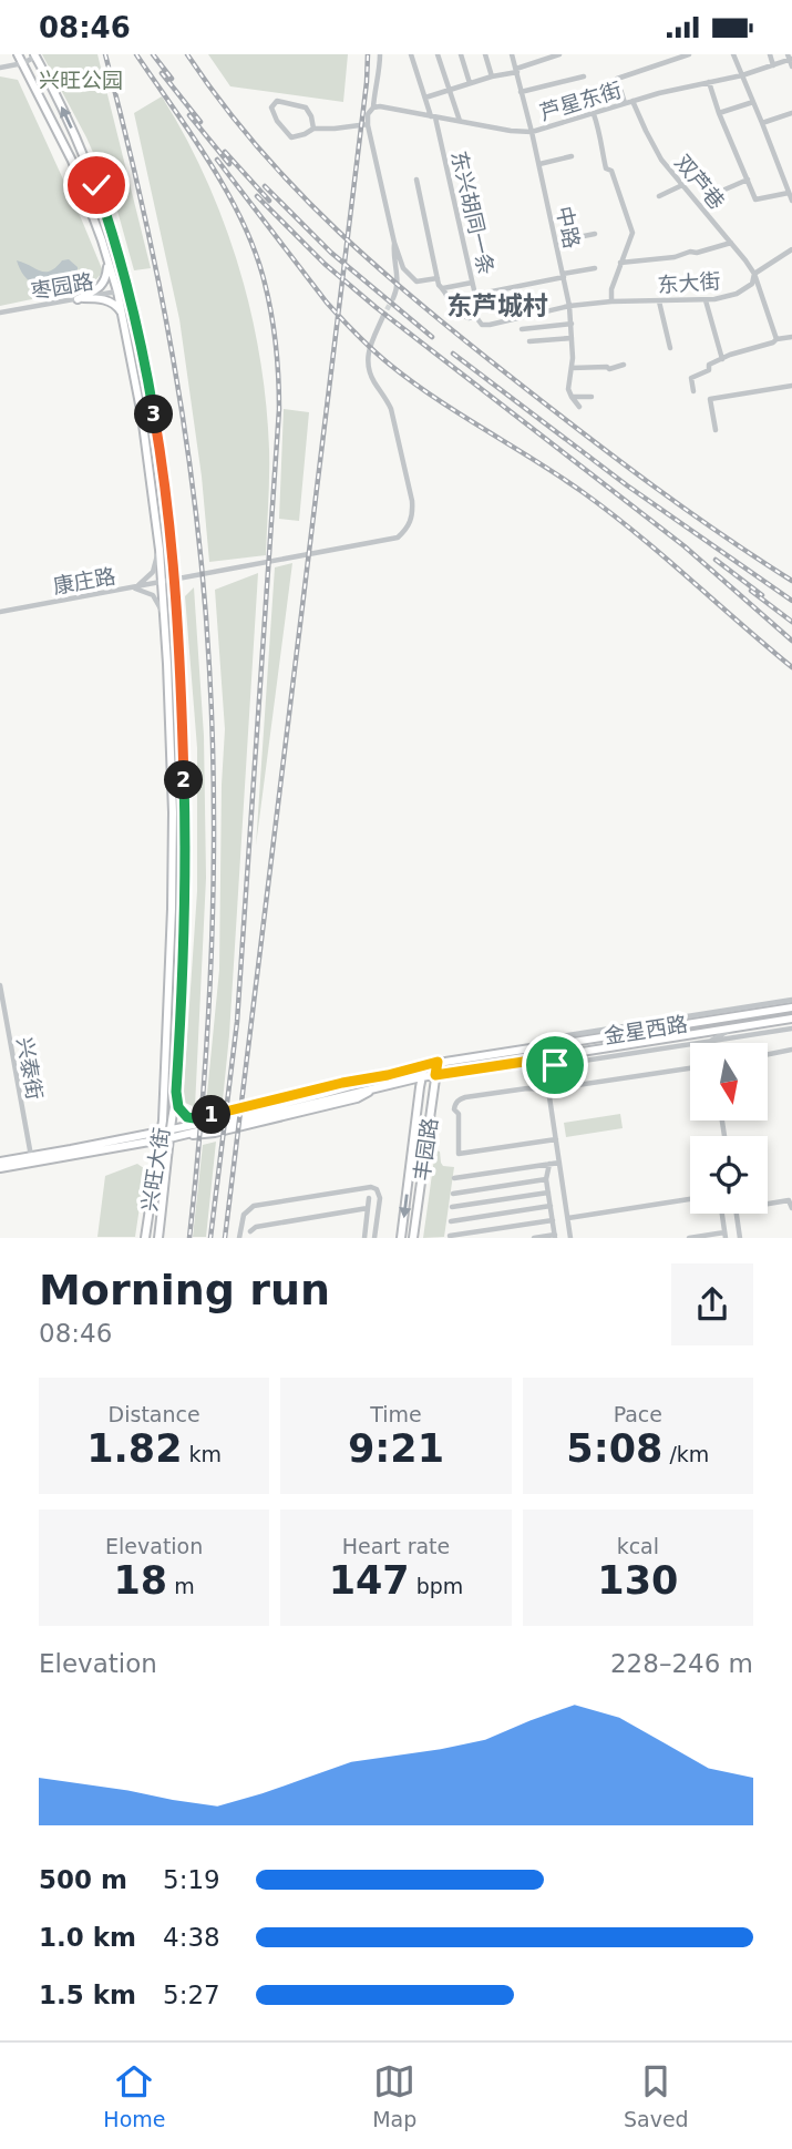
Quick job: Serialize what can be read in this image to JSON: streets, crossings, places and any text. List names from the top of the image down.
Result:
{
  "streets": {
    "main road": ["金星西路", "丰园路", "兴旺大街"],
    "street": [
      "芦星东街",
      "双芦巷",
      "东兴胡同一条",
      "中路",
      "东大街",
      "枣园路",
      "康庄路",
      "兴泰街"
    ]
  },
  "crossings": [
    ["芦星东街", "双芦巷"],
    ["芦星东街", "东兴胡同一条"],
    ["芦星东街", "中路"],
    ["双芦巷", "东大街"],
    ["东兴胡同一条", "东大街"],
    ["中路", "东大街"],
    ["枣园路", "兴旺大街"],
    ["康庄路", "兴旺大街"],
    ["金星西路", "兴泰街"],
    ["金星西路", "丰园路"],
    ["金星西路", "兴旺大街"]
  ],
  "districts": ["东芦城村"],
  "parks": ["兴旺公园"],
  "north": "bottom",
  "page": {
    "status": "08:46",
    "pins": ["3", "2", "1"],
    "heading": ["Morning run", "08:46"],
    "stats": [
      ["Distance", "1.82 km"],
      ["Time", "9:21"],
      ["Pace", "5:08 /km"],
      ["Elevation", "18 m"],
      ["Heart rate", "147 bpm"],
      ["kcal", "130"]
    ],
    "chart": ["Elevation", "228–246 m"],
    "list": [
      {
        "name": "500 m",
        "note": "5:19"
      },
      {
        "name": "1.0 km",
        "note": "4:38"
      },
      {
        "name": "1.5 km",
        "note": "5:27"
      }
    ],
    "tabs": ["Home", "Map", "Saved"]
  }
}
